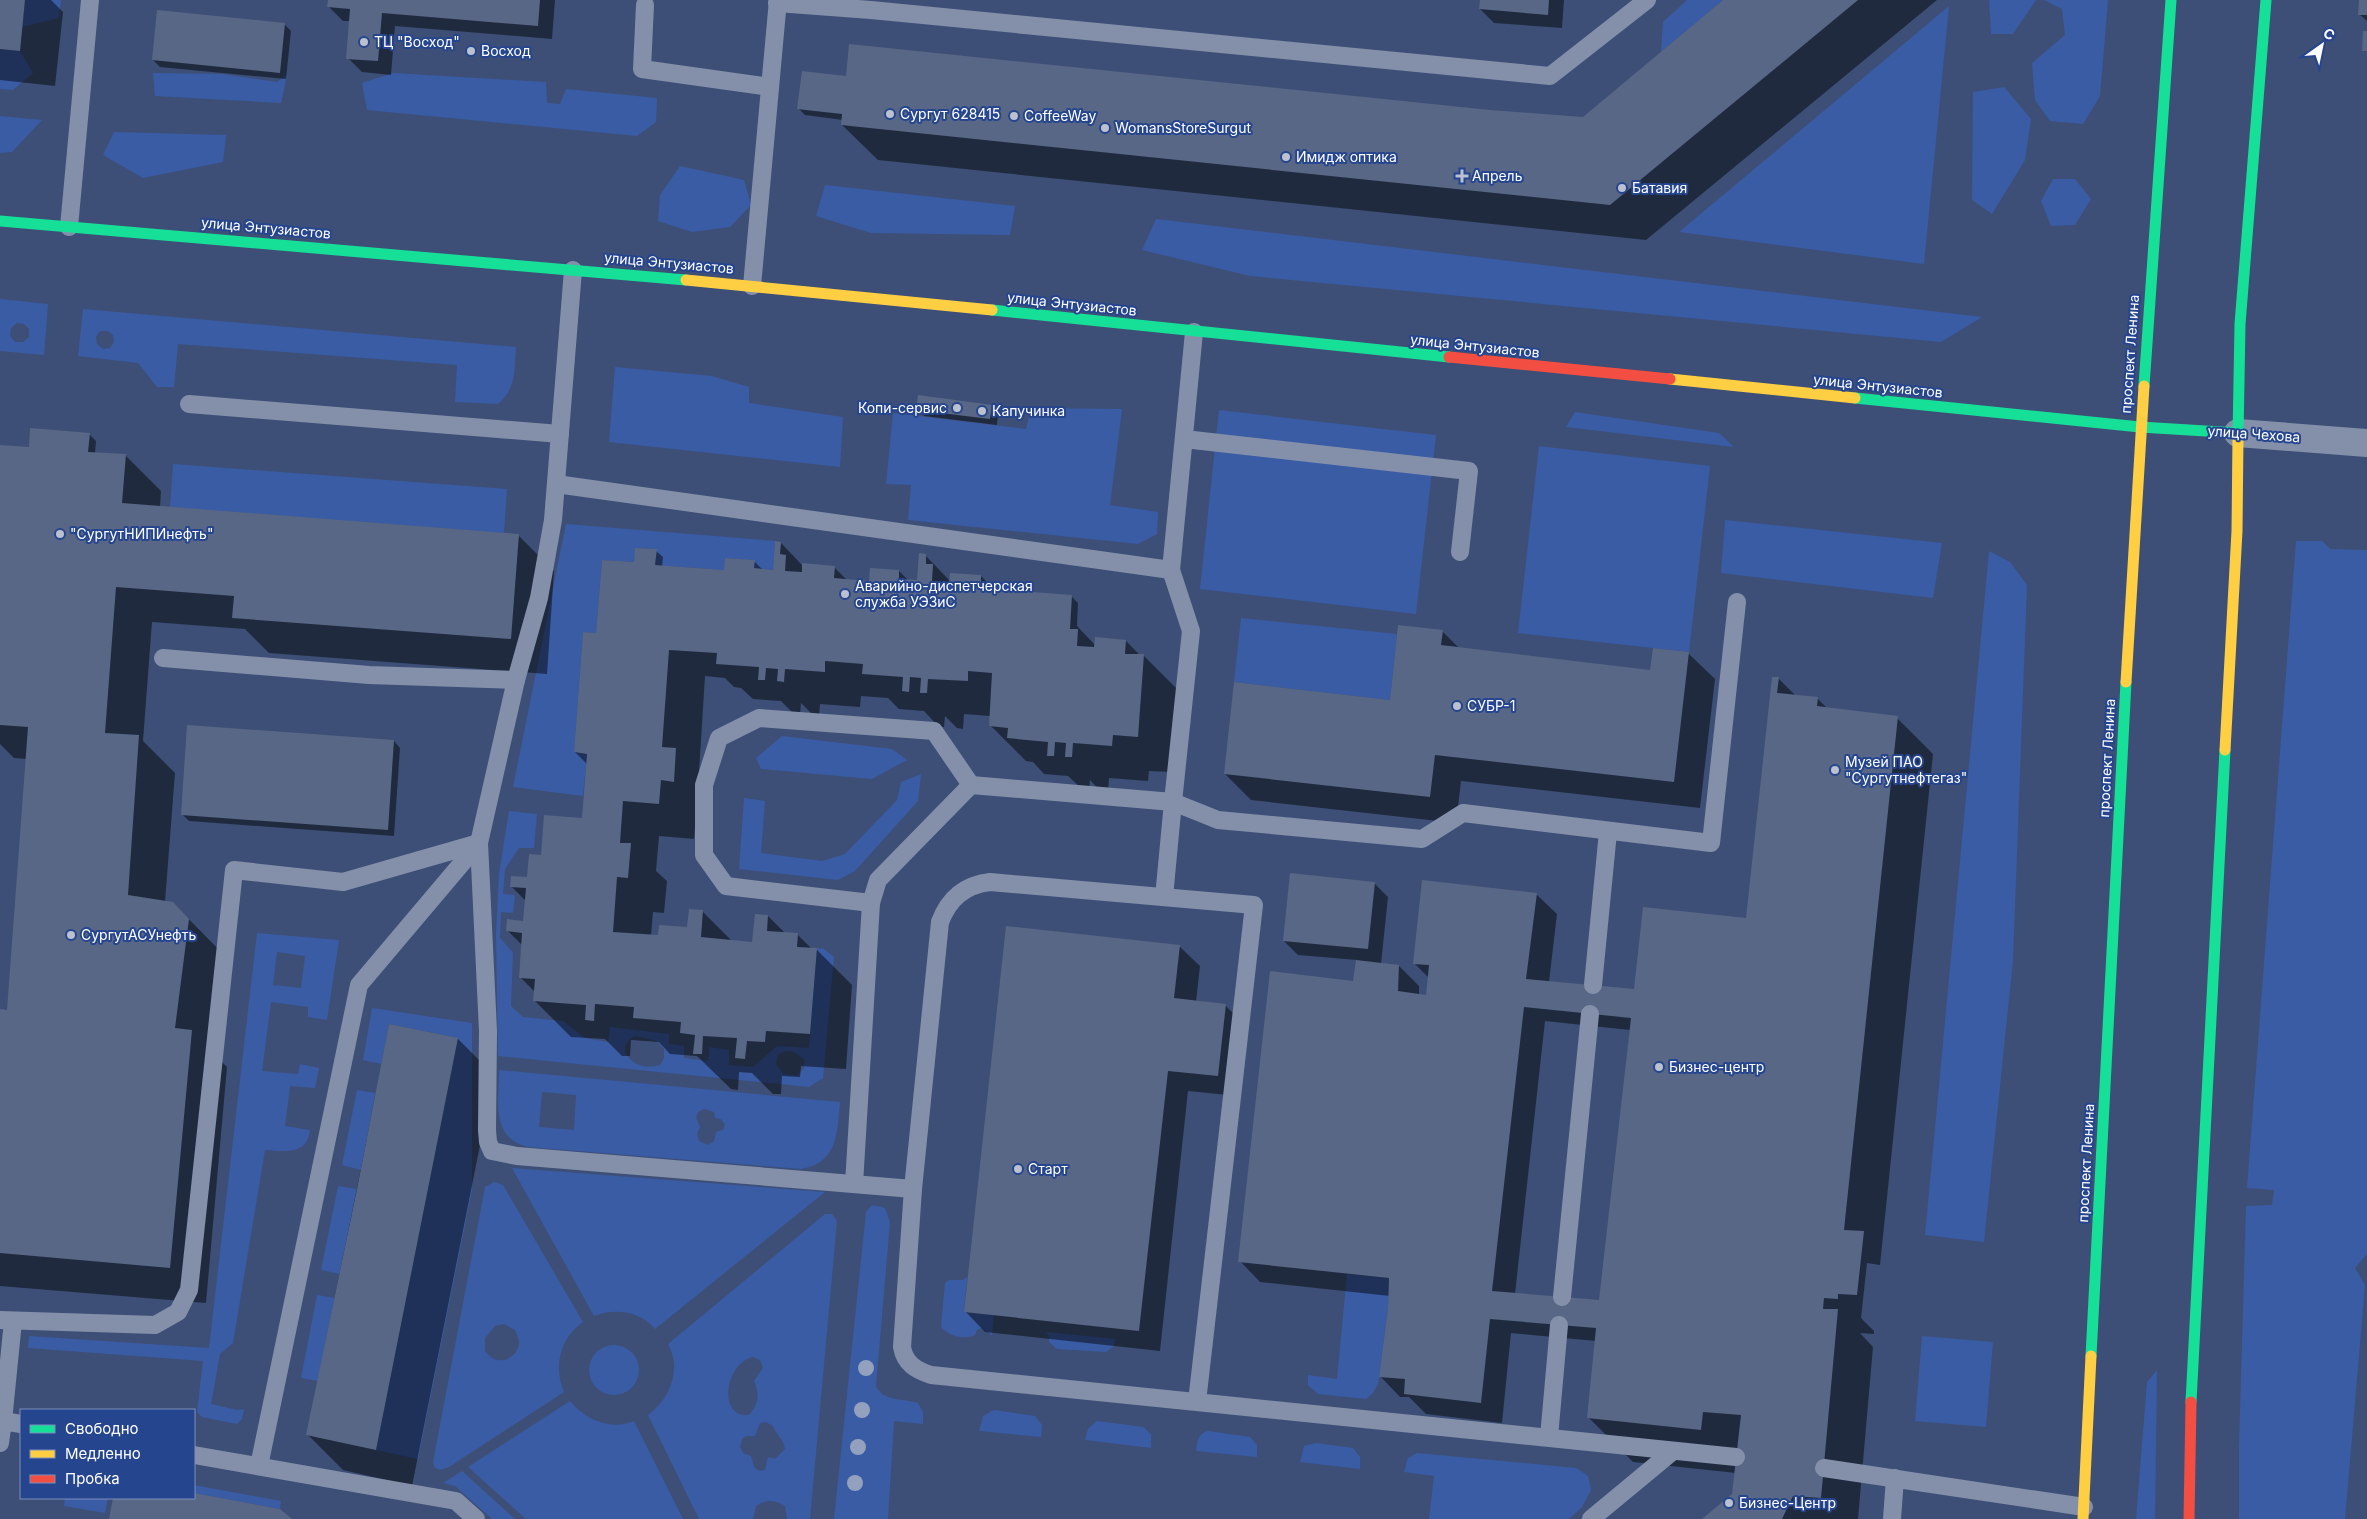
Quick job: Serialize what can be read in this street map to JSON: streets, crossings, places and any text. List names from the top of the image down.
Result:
{
  "streets": {
    "main road": ["улица Энтузиастов", "проспект Ленина", "улица Чехова"]
  },
  "crossings": [
    ["улица Энтузиастов", "проспект Ленина"],
    ["улица Энтузиастов", "улица Чехова"],
    ["проспект Ленина", "улица Чехова"]
  ],
  "places": {
    "other": [
      "ТЦ \"Восход\"",
      "Восход",
      "Сургут 628415",
      "CoffeeWay",
      "WomansStoreSurgut",
      "Имидж оптика",
      "Батавия",
      "Копи-сервис",
      "Капучинка",
      "\"СургутНИПИнефть\"",
      "Аварийно-диспетчерская служба УЭЗиС",
      "СУБР-1",
      "Музей ПАО \"Сургутнефтегаз\"",
      "СургутАСУнефть",
      "Бизнес-центр",
      "Старт",
      "Бизнес-Центр"
    ],
    "health": ["Апрель"]
  },
  "legend": ["Свободно", "Медленно", "Пробка"],
  "north": "top right"
}
